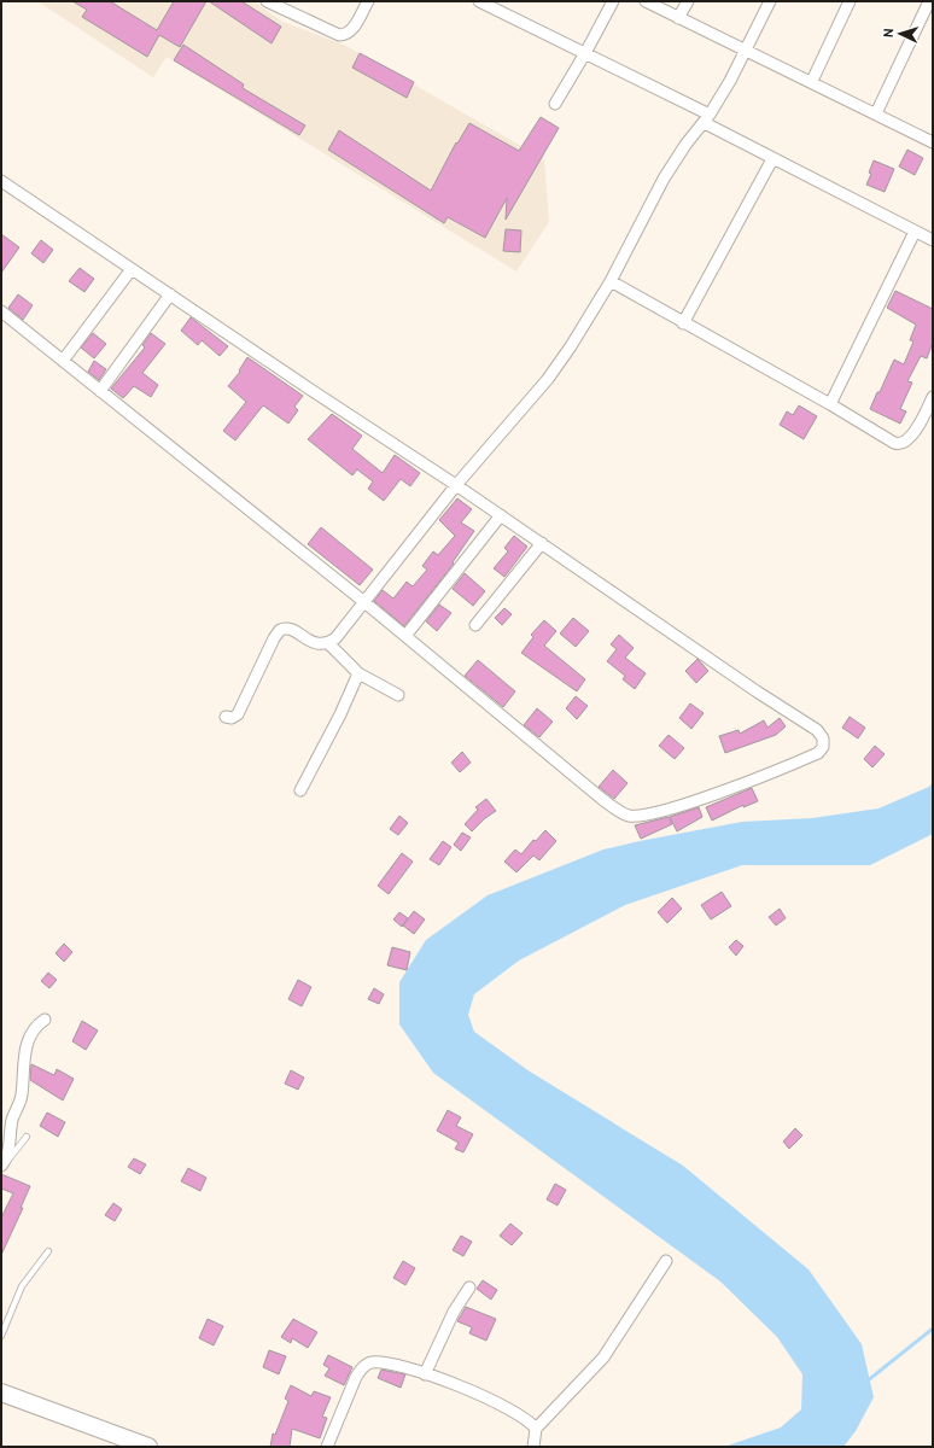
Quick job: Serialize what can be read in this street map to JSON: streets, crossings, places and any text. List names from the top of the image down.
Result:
{
  "north": "left"
}
